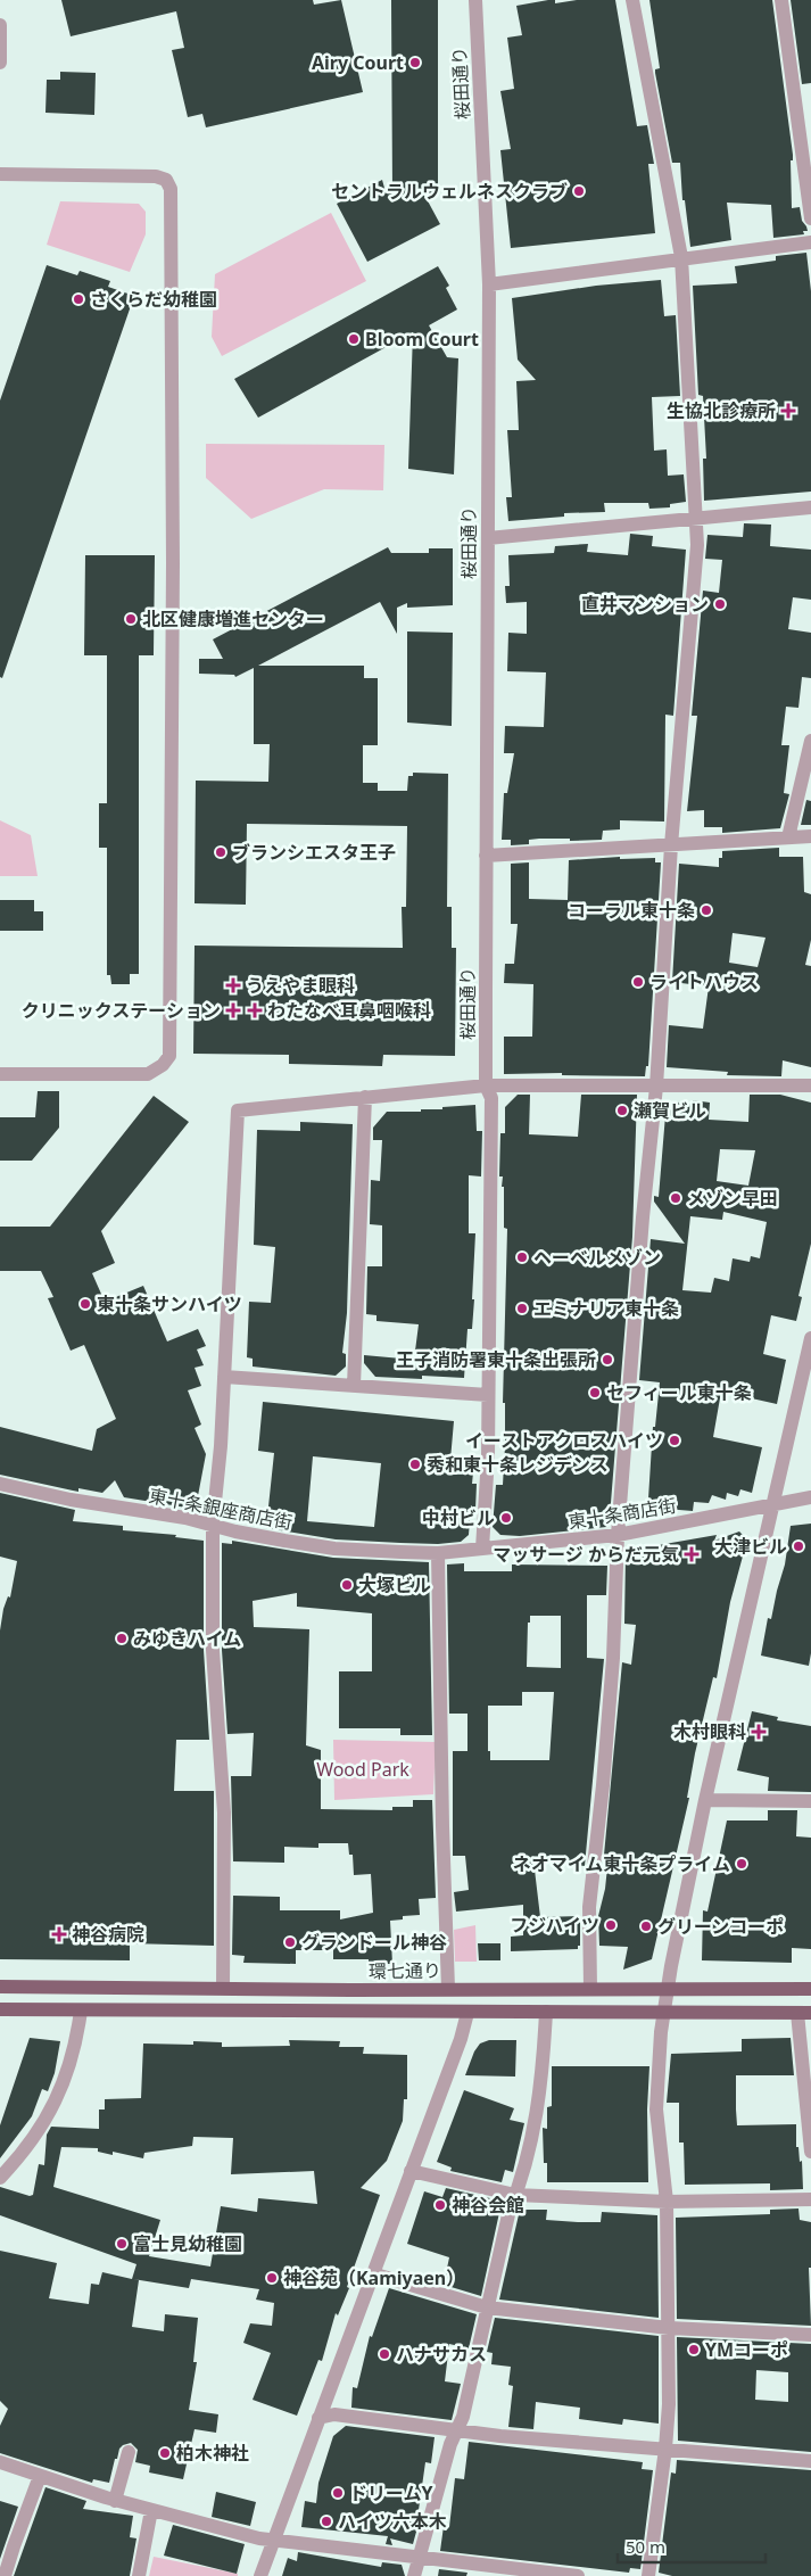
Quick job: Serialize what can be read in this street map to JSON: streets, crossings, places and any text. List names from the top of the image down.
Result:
{
  "streets": {
    "main road": ["環七通り"],
    "street": ["桜田通り", "東十条銀座商店街", "東十条商店街"]
  },
  "crossings": [
    ["桜田通り", "東十条商店街"],
    ["東十条銀座商店街", "東十条商店街"]
  ],
  "parks": ["Wood Park"],
  "places": {
    "other": [
      "Airy Court",
      "セントラルウェルネスクラブ",
      "さくらだ幼稚園",
      "Bloom Court",
      "直井マンション",
      "北区健康増進センター",
      "ブランシエスタ王子",
      "コーラル東十条",
      "ライトハウス",
      "瀬賀ビル",
      "メゾン早田",
      "ヘーベルメゾン",
      "東十条サンハイツ",
      "エミナリア東十条",
      "王子消防署東十条出張所",
      "セフィール東十条",
      "イーストアクロスハイツ",
      "秀和東十条レジデンス",
      "中村ビル",
      "大津ビル",
      "大塚ビル",
      "みゆきハイム",
      "ネオマイム東十条プライム",
      "フジハイツ",
      "グリーンコーポ",
      "グランドール神谷",
      "神谷会館",
      "富士見幼稚園",
      "神谷苑（Kamiyaen）",
      "YMコーポ",
      "ハナサカス",
      "柏木神社",
      "ドリームY",
      "ハイツ六本木"
    ],
    "health": [
      "生協北診療所",
      "うえやま眼科",
      "クリニックステーション",
      "わたなべ耳鼻咽喉科",
      "マッサージ からだ元気",
      "木村眼科",
      "神谷病院"
    ]
  },
  "scale_bar": "50 m"
}
